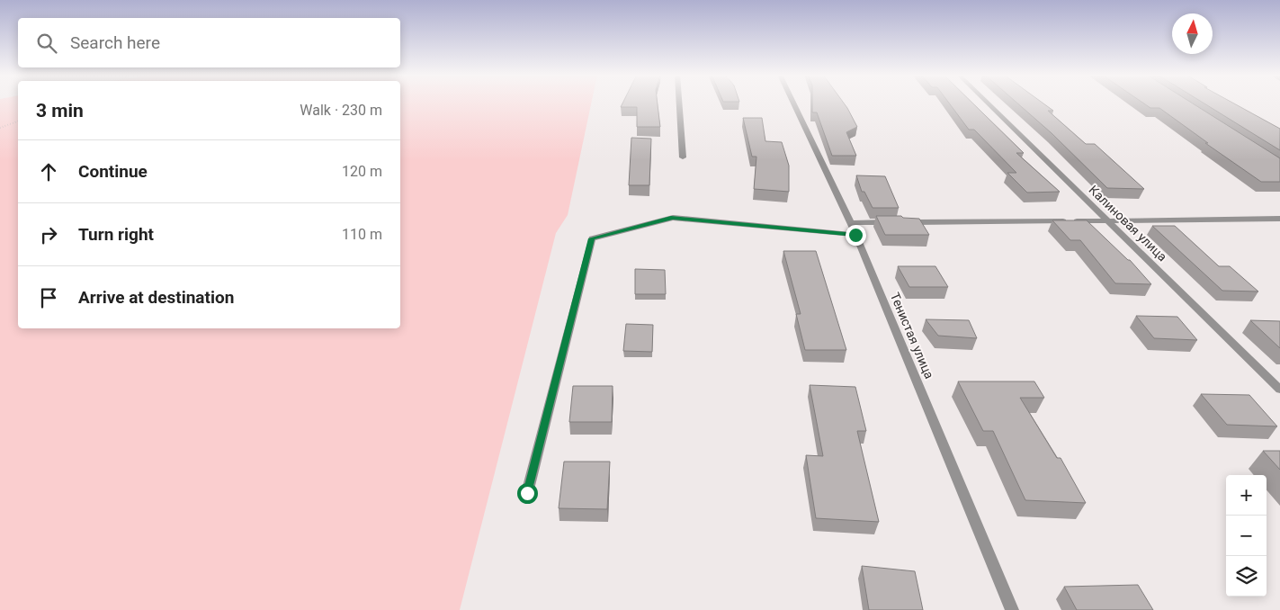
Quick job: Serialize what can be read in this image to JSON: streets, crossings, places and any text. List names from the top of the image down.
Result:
{
  "streets": {
    "street": ["Калиновая улица", "Тенистая улица"]
  },
  "north": "top",
  "page": {
    "search": "Search here",
    "heading": ["3 min", "Walk · 230 m"],
    "list": [
      ["Continue", "120 m"],
      ["Turn right", "110 m"],
      "Arrive at destination"
    ],
    "map_buttons": ["+", "−"]
  }
}
